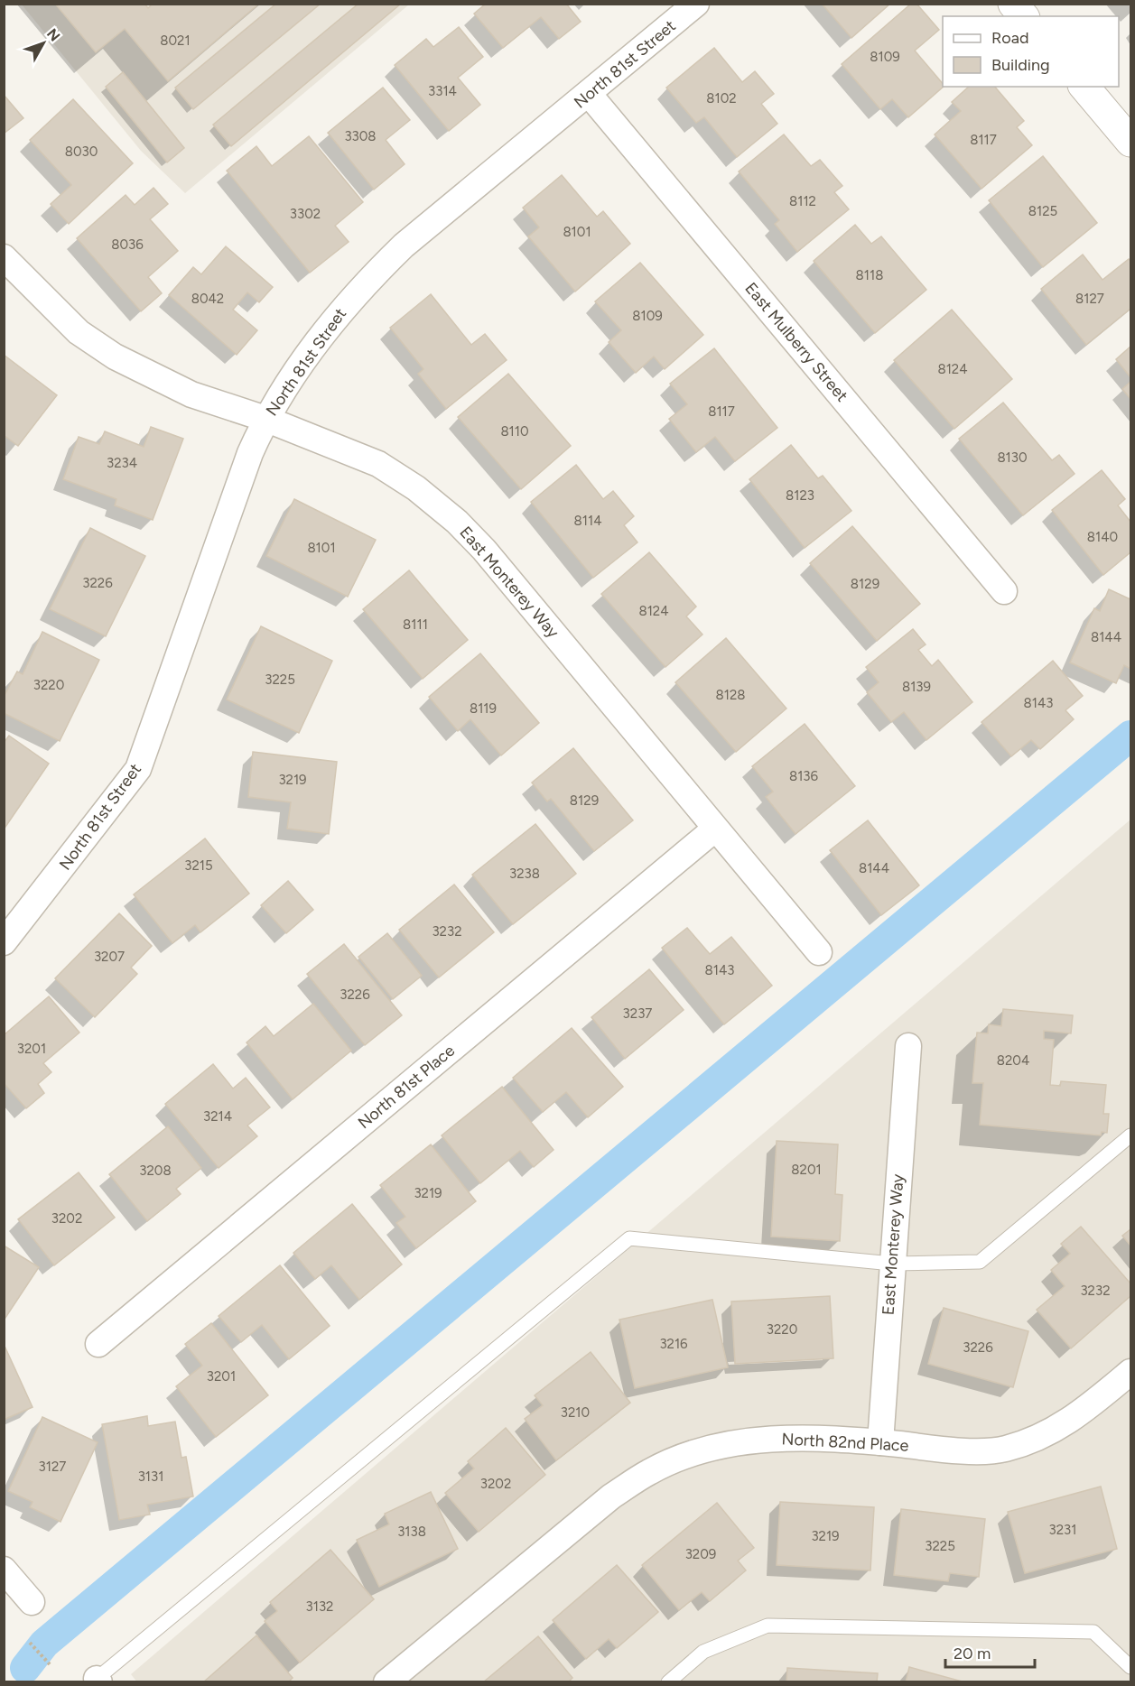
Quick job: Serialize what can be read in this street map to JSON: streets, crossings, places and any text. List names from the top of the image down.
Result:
{
  "streets": {
    "street": [
      "North 81st Street",
      "East Mulberry Street",
      "East Monterey Way",
      "North 81st Place",
      "North 82nd Place"
    ]
  },
  "crossings": [
    ["North 81st Street", "East Mulberry Street"],
    ["North 81st Street", "East Monterey Way"],
    ["East Monterey Way", "North 81st Place"],
    ["East Monterey Way", "North 82nd Place"]
  ],
  "house_numbers": [
    "8021",
    "8109",
    "3314",
    "8102",
    "3308",
    "8117",
    "8030",
    "8112",
    "8125",
    "3302",
    "8101",
    "8036",
    "8118",
    "8042",
    "8127",
    "8109",
    "8124",
    "8117",
    "8110",
    "8130",
    "3234",
    "8123",
    "8114",
    "8140",
    "8101",
    "3226",
    "8129",
    "8124",
    "8111",
    "8144",
    "3225",
    "3220",
    "8139",
    "8128",
    "8143",
    "8119",
    "8136",
    "3219",
    "8129",
    "3215",
    "8144",
    "3238",
    "3232",
    "3207",
    "8143",
    "3226",
    "3237",
    "3201",
    "8204",
    "3214",
    "8201",
    "3208",
    "3219",
    "3202",
    "3232",
    "3220",
    "3216",
    "3226",
    "3201",
    "3210",
    "3127",
    "3131",
    "3202",
    "3231",
    "3138",
    "3219",
    "3225",
    "3209",
    "3132"
  ],
  "legend": ["Road", "Building"],
  "scale_bar": "20 m",
  "north": "top right"
}
